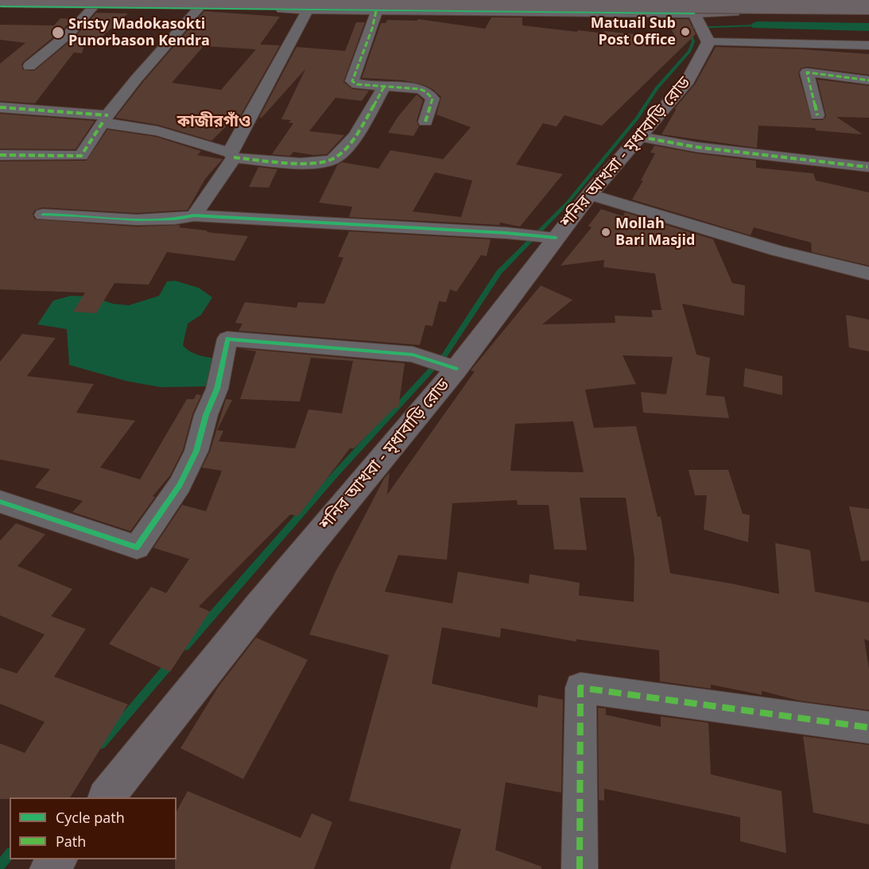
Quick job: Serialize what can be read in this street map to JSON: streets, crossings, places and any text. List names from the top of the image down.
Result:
{
  "streets": {
    "main road": ["শনির আখরা - মৃধাবাড়ি রোড"]
  },
  "districts": ["কাজীরগাঁও"],
  "places": ["Matuail Sub Post Office", "Sristy Madokasokti Punorbason Kendra", "Mollah Bari Masjid"],
  "legend": ["Cycle path", "Path"]
}
